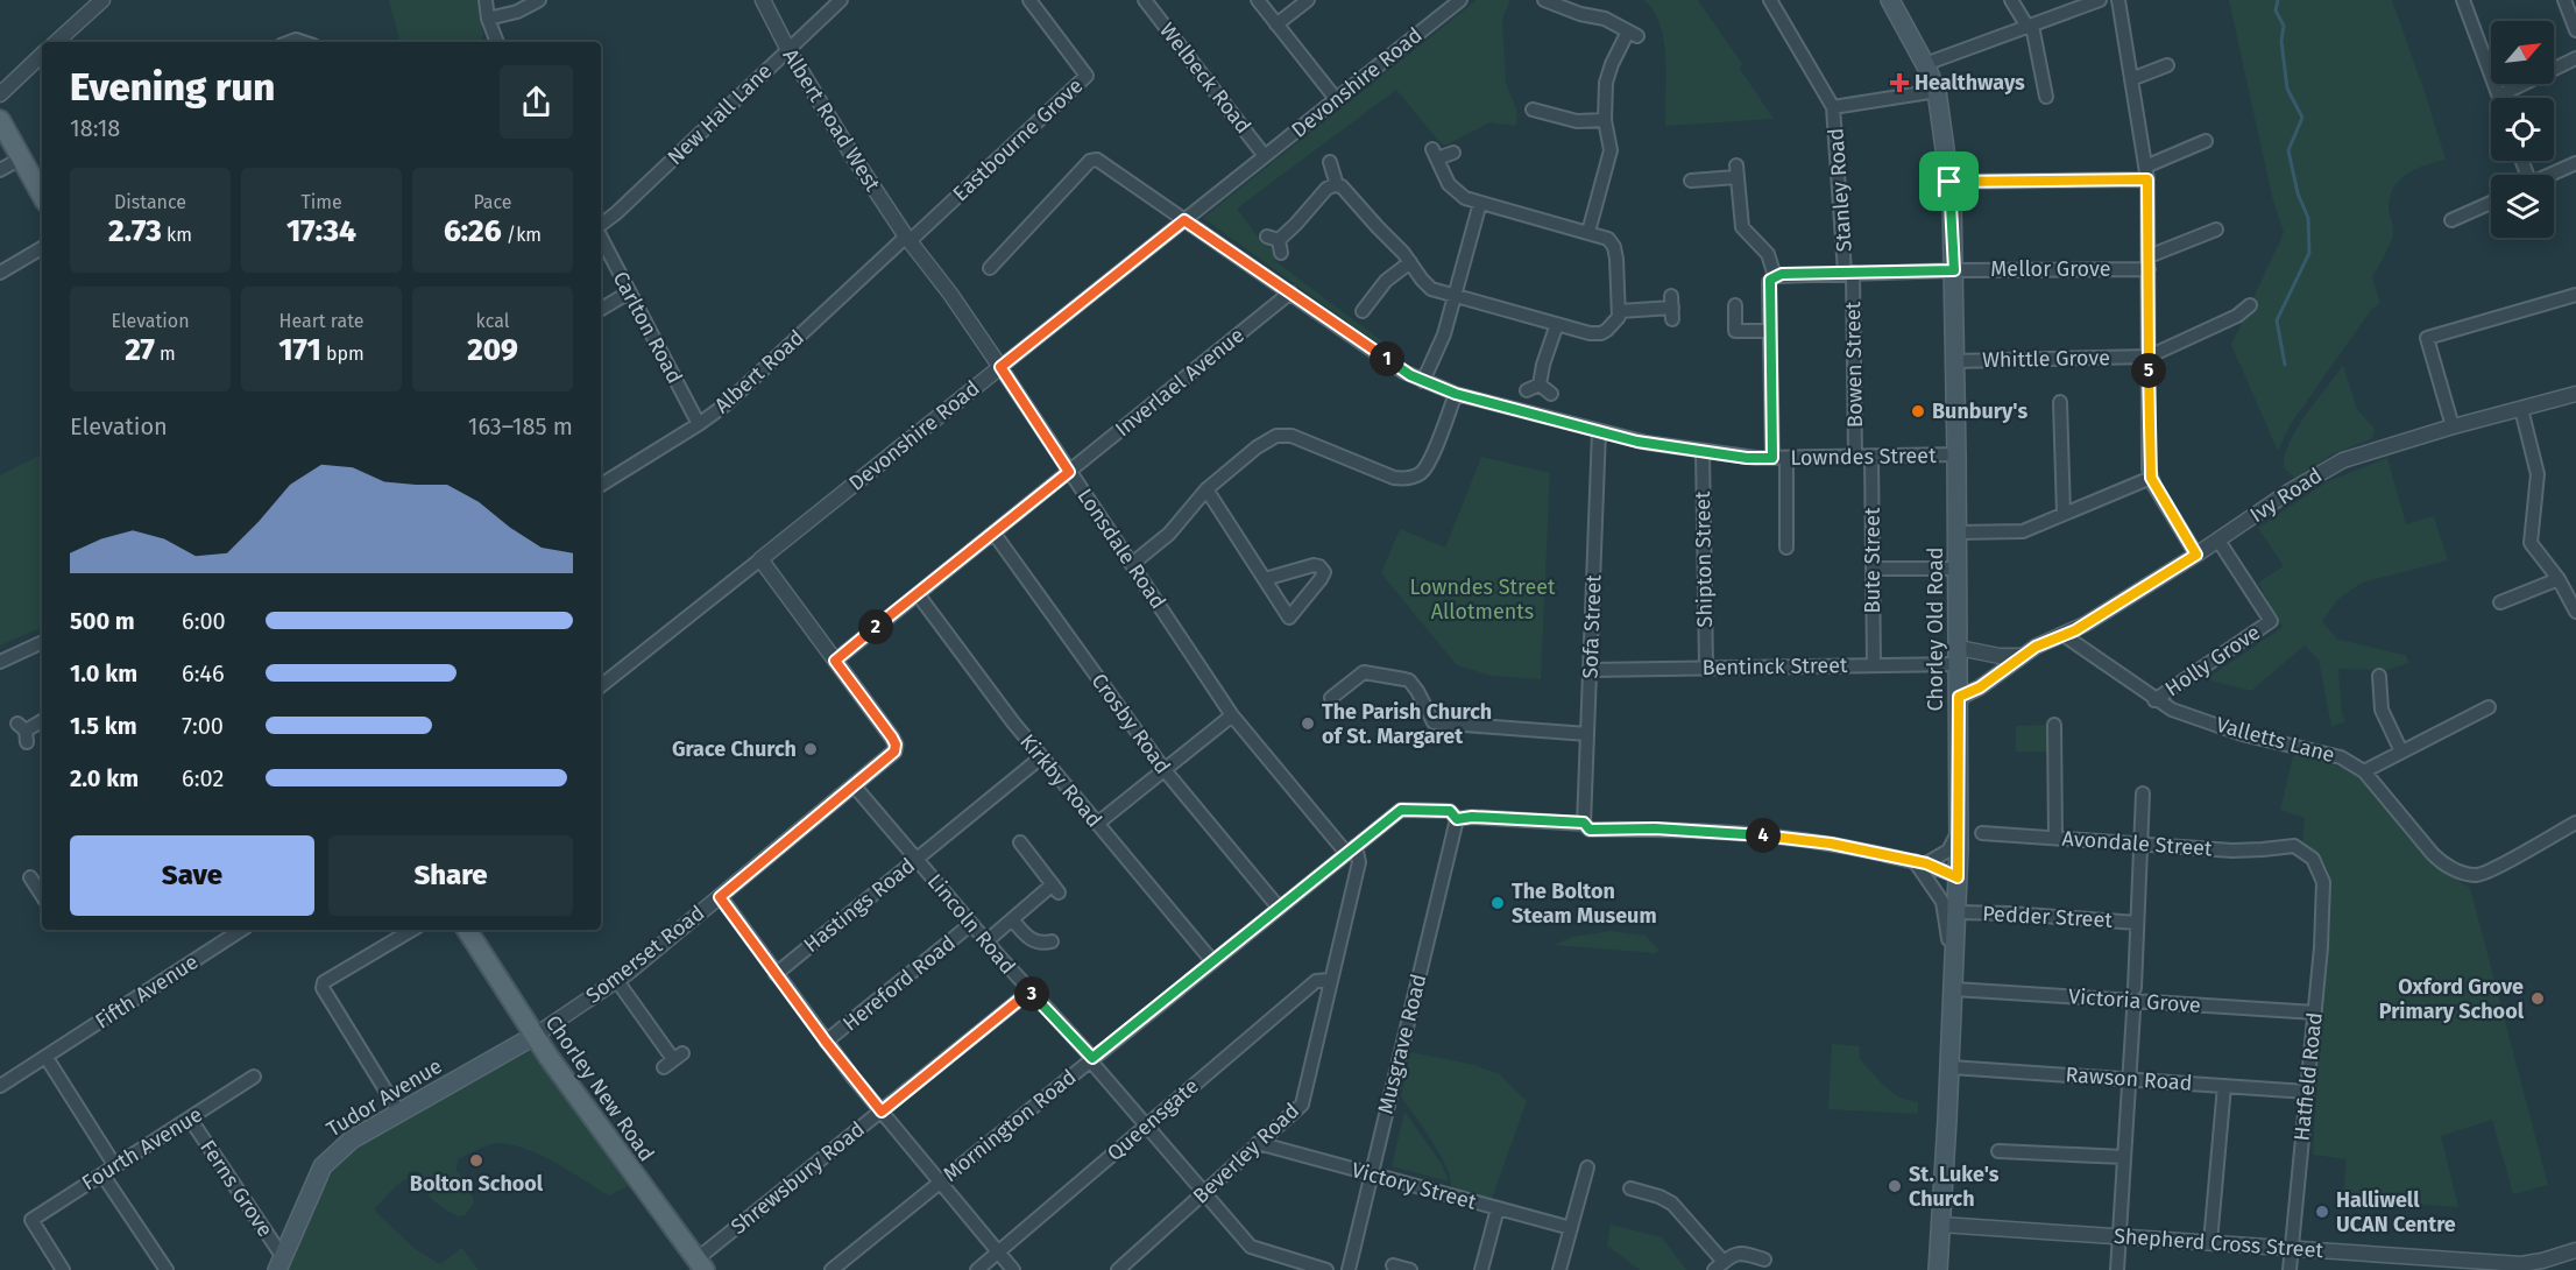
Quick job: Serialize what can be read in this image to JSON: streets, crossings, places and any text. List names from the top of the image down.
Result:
{
  "streets": {
    "main road": ["Chorley Old Road", "Chorley New Road", "Tudor Avenue"],
    "street": [
      "Welbeck Road",
      "Devonshire Road",
      "New Hall Lane",
      "Albert Road West",
      "Eastbourne Grove",
      "Stanley Road",
      "Mellor Grove",
      "Carlton Road",
      "Whittle Grove",
      "Bowen Street",
      "Albert Road",
      "Inverlael Avenue",
      "Lowndes Street",
      "Ivy Road",
      "Lonsdale Road",
      "Shipton Street",
      "Bute Street",
      "Sofa Street",
      "Holly Grove",
      "Bentinck Street",
      "Crosby Road",
      "Valletts Lane",
      "Kirkby Road",
      "Avondale Street",
      "Hastings Road",
      "Pedder Street",
      "Lincoln Road",
      "Somerset Road",
      "Hereford Road",
      "Fifth Avenue",
      "Victoria Grove",
      "Musgrave Road",
      "Hatfield Road",
      "Rawson Road",
      "Queensgate",
      "Mornington Road",
      "Fourth Avenue",
      "Beverley Road",
      "Shrewsbury Road",
      "Victory Street",
      "Ferns Grove",
      "Shepherd Cross Street"
    ]
  },
  "crossings": [
    ["Welbeck Road", "Devonshire Road"],
    ["Devonshire Road", "Lowndes Street"],
    ["Devonshire Road", "Lonsdale Road"],
    ["Devonshire Road", "Somerset Road"],
    ["New Hall Lane", "Albert Road West"],
    ["Albert Road West", "Eastbourne Grove"],
    ["Albert Road West", "Albert Road"],
    ["Albert Road West", "Lonsdale Road"],
    ["Eastbourne Grove", "Albert Road"],
    ["Eastbourne Grove", "Lonsdale Road"],
    ["Stanley Road", "Mellor Grove"],
    ["Stanley Road", "Bowen Street"],
    ["Mellor Grove", "Bowen Street"],
    ["Mellor Grove", "Chorley Old Road"],
    ["Carlton Road", "Albert Road"],
    ["Whittle Grove", "Chorley Old Road"],
    ["Bowen Street", "Lowndes Street"],
    ["Albert Road", "Lonsdale Road"],
    ["Inverlael Avenue", "Lowndes Street"],
    ["Inverlael Avenue", "Lonsdale Road"],
    ["Inverlael Avenue", "Crosby Road"],
    ["Inverlael Avenue", "Kirkby Road"],
    ["Inverlael Avenue", "Somerset Road"],
    ["Lowndes Street", "Shipton Street"],
    ["Lowndes Street", "Bute Street"],
    ["Lowndes Street", "Sofa Street"],
    ["Lowndes Street", "Chorley Old Road"],
    ["Ivy Road", "Chorley Old Road"],
    ["Ivy Road", "Holly Grove"],
    ["Ivy Road", "Valletts Lane"],
    ["Lonsdale Road", "Mornington Road"],
    ["Lonsdale Road", "Beverley Road"],
    ["Shipton Street", "Bentinck Street"],
    ["Bute Street", "Bentinck Street"],
    ["Sofa Street", "Bentinck Street"],
    ["Sofa Street", "Mornington Road"],
    ["Chorley Old Road", "Bentinck Street"],
    ["Chorley Old Road", "Pedder Street"],
    ["Chorley Old Road", "Victoria Grove"],
    ["Chorley Old Road", "Rawson Road"],
    ["Chorley Old Road", "Mornington Road"],
    ["Chorley Old Road", "Shepherd Cross Street"],
    ["Holly Grove", "Valletts Lane"],
    ["Crosby Road", "Mornington Road"],
    ["Kirkby Road", "Hastings Road"],
    ["Kirkby Road", "Mornington Road"],
    ["Avondale Street", "Hatfield Road"],
    ["Hastings Road", "Lincoln Road"],
    ["Lincoln Road", "Somerset Road"],
    ["Lincoln Road", "Hereford Road"],
    ["Lincoln Road", "Queensgate"],
    ["Lincoln Road", "Mornington Road"],
    ["Lincoln Road", "Beverley Road"],
    ["Lincoln Road", "Shrewsbury Road"],
    ["Somerset Road", "Chorley New Road"],
    ["Somerset Road", "Tudor Avenue"],
    ["Victoria Grove", "Hatfield Road"],
    ["Musgrave Road", "Mornington Road"],
    ["Musgrave Road", "Victory Street"],
    ["Hatfield Road", "Rawson Road"],
    ["Hatfield Road", "Shepherd Cross Street"],
    ["Chorley New Road", "Tudor Avenue"],
    ["Chorley New Road", "Shrewsbury Road"],
    ["Tudor Avenue", "Ferns Grove"],
    ["Queensgate", "Beverley Road"],
    ["Mornington Road", "Beverley Road"],
    ["Fourth Avenue", "Ferns Grove"],
    ["Beverley Road", "Victory Street"]
  ],
  "parks": ["Lowndes Street Allotments"],
  "places": {
    "health": ["Healthways"],
    "other": [
      "Bunbury's",
      "The Parish Church of St. Margaret",
      "Grace Church",
      "The Bolton Steam Museum",
      "Oxford Grove Primary School",
      "Bolton School",
      "St. Luke's Church",
      "Halliwell UCAN Centre"
    ]
  },
  "north": "top right",
  "page": {
    "heading": ["Evening run", "18:18"],
    "stats": [
      ["Distance", "2.73 km"],
      ["Time", "17:34"],
      ["Pace", "6:26 /km"],
      ["Elevation", "27 m"],
      ["Heart rate", "171 bpm"],
      ["kcal", "209"]
    ],
    "pins": [
      "1",
      "5",
      "2",
      "4",
      "3"
    ],
    "chart": ["Elevation", "163–185 m"],
    "list": [
      {
        "name": "500 m",
        "note": "6:00"
      },
      {
        "name": "1.0 km",
        "note": "6:46"
      },
      {
        "name": "1.5 km",
        "note": "7:00"
      },
      {
        "name": "2.0 km",
        "note": "6:02"
      }
    ],
    "buttons": ["Save", "Share"]
  }
}
